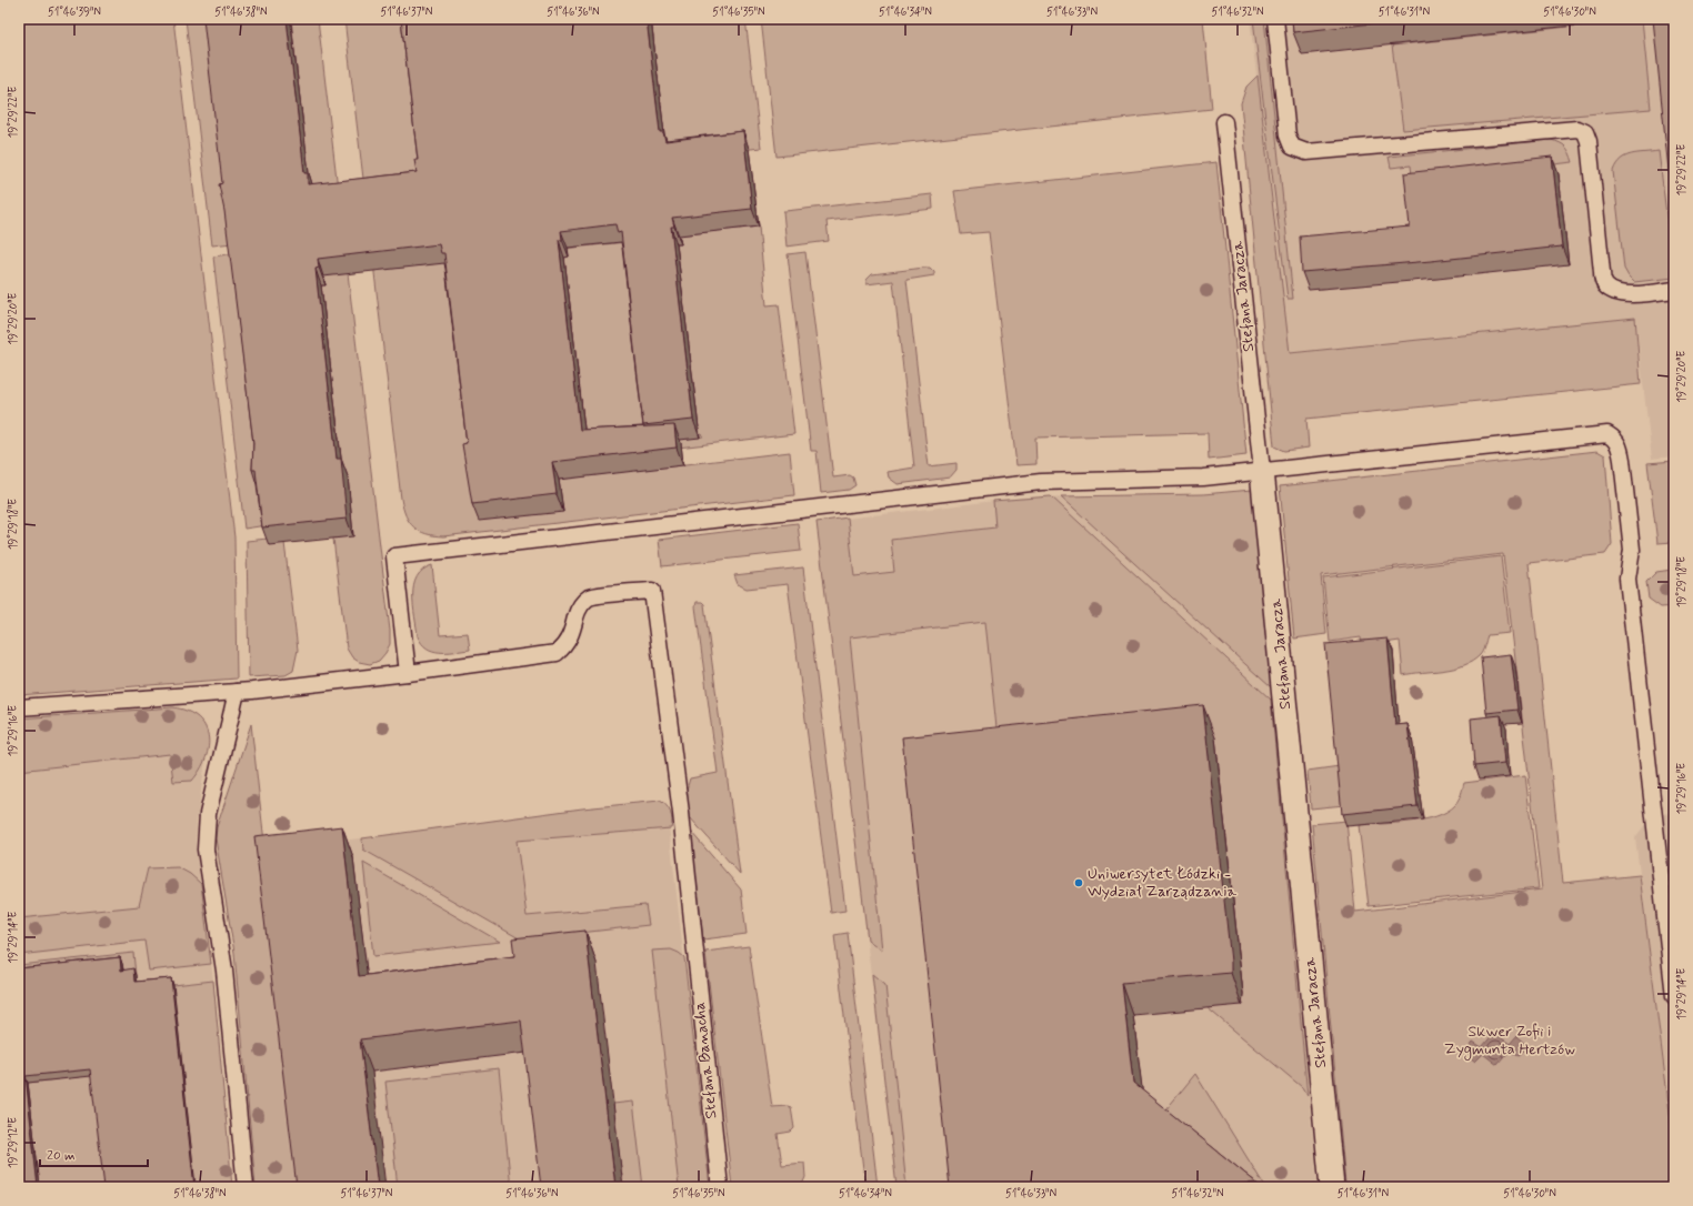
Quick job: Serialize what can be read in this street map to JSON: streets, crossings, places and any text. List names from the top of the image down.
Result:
{
  "streets": {
    "street": ["Stefana Jaracza"],
    "lane": ["Stefana Banacha"]
  },
  "parks": ["Skwer Zofii i Zygmunta Hertzów"],
  "places": ["Uniwersytet Łódzki - Wydział Zarządzania"],
  "scale_bar": "20 m",
  "coordinates": [
    "51°46'39\"N",
    "51°46'38\"N",
    "51°46'37\"N",
    "51°46'36\"N",
    "51°46'35\"N",
    "51°46'34\"N",
    "51°46'33\"N",
    "51°46'32\"N",
    "51°46'31\"N",
    "51°46'30\"N",
    "19°29'22\"E",
    "19°29'20\"E",
    "19°29'18\"E",
    "19°29'16\"E",
    "19°29'14\"E",
    "19°29'12\"E"
  ]
}
